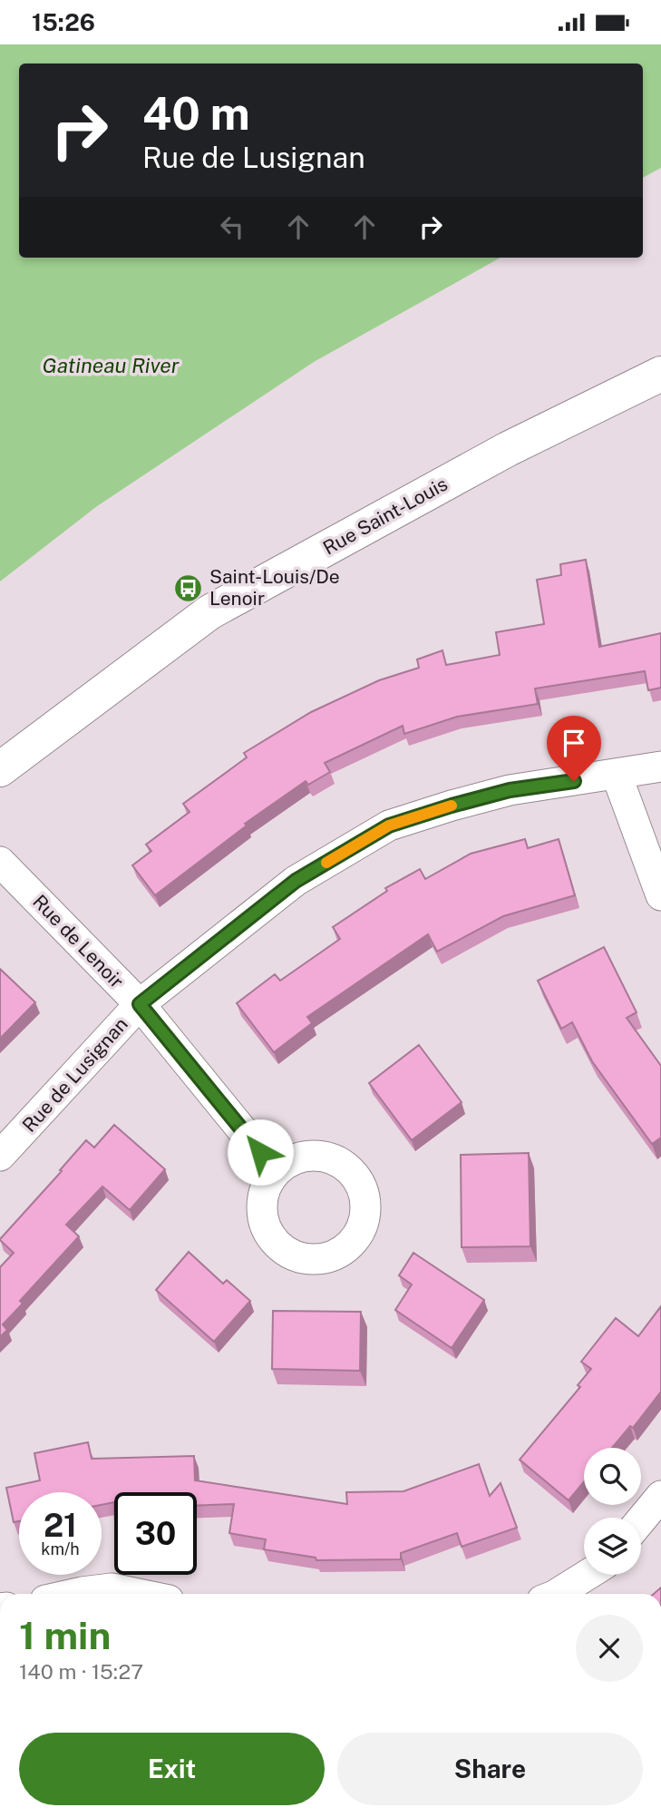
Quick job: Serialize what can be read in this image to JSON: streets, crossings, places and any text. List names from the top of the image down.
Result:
{
  "streets": {
    "main road": ["Rue Saint-Louis"],
    "street": ["Rue de Lenoir", "Rue de Lusignan"]
  },
  "crossings": [
    ["Rue de Lenoir", "Rue de Lusignan"]
  ],
  "water": ["Gatineau River"],
  "places": {
    "bus stop": ["Saint-Louis/De Lenoir"]
  },
  "page": {
    "status": "15:26",
    "turn": ["40 m", "Rue de Lusignan"],
    "speed": "21 km/h",
    "limit": "30",
    "heading": ["1 min", "140 m · 15:27"],
    "buttons": ["Exit", "Share"]
  }
}
